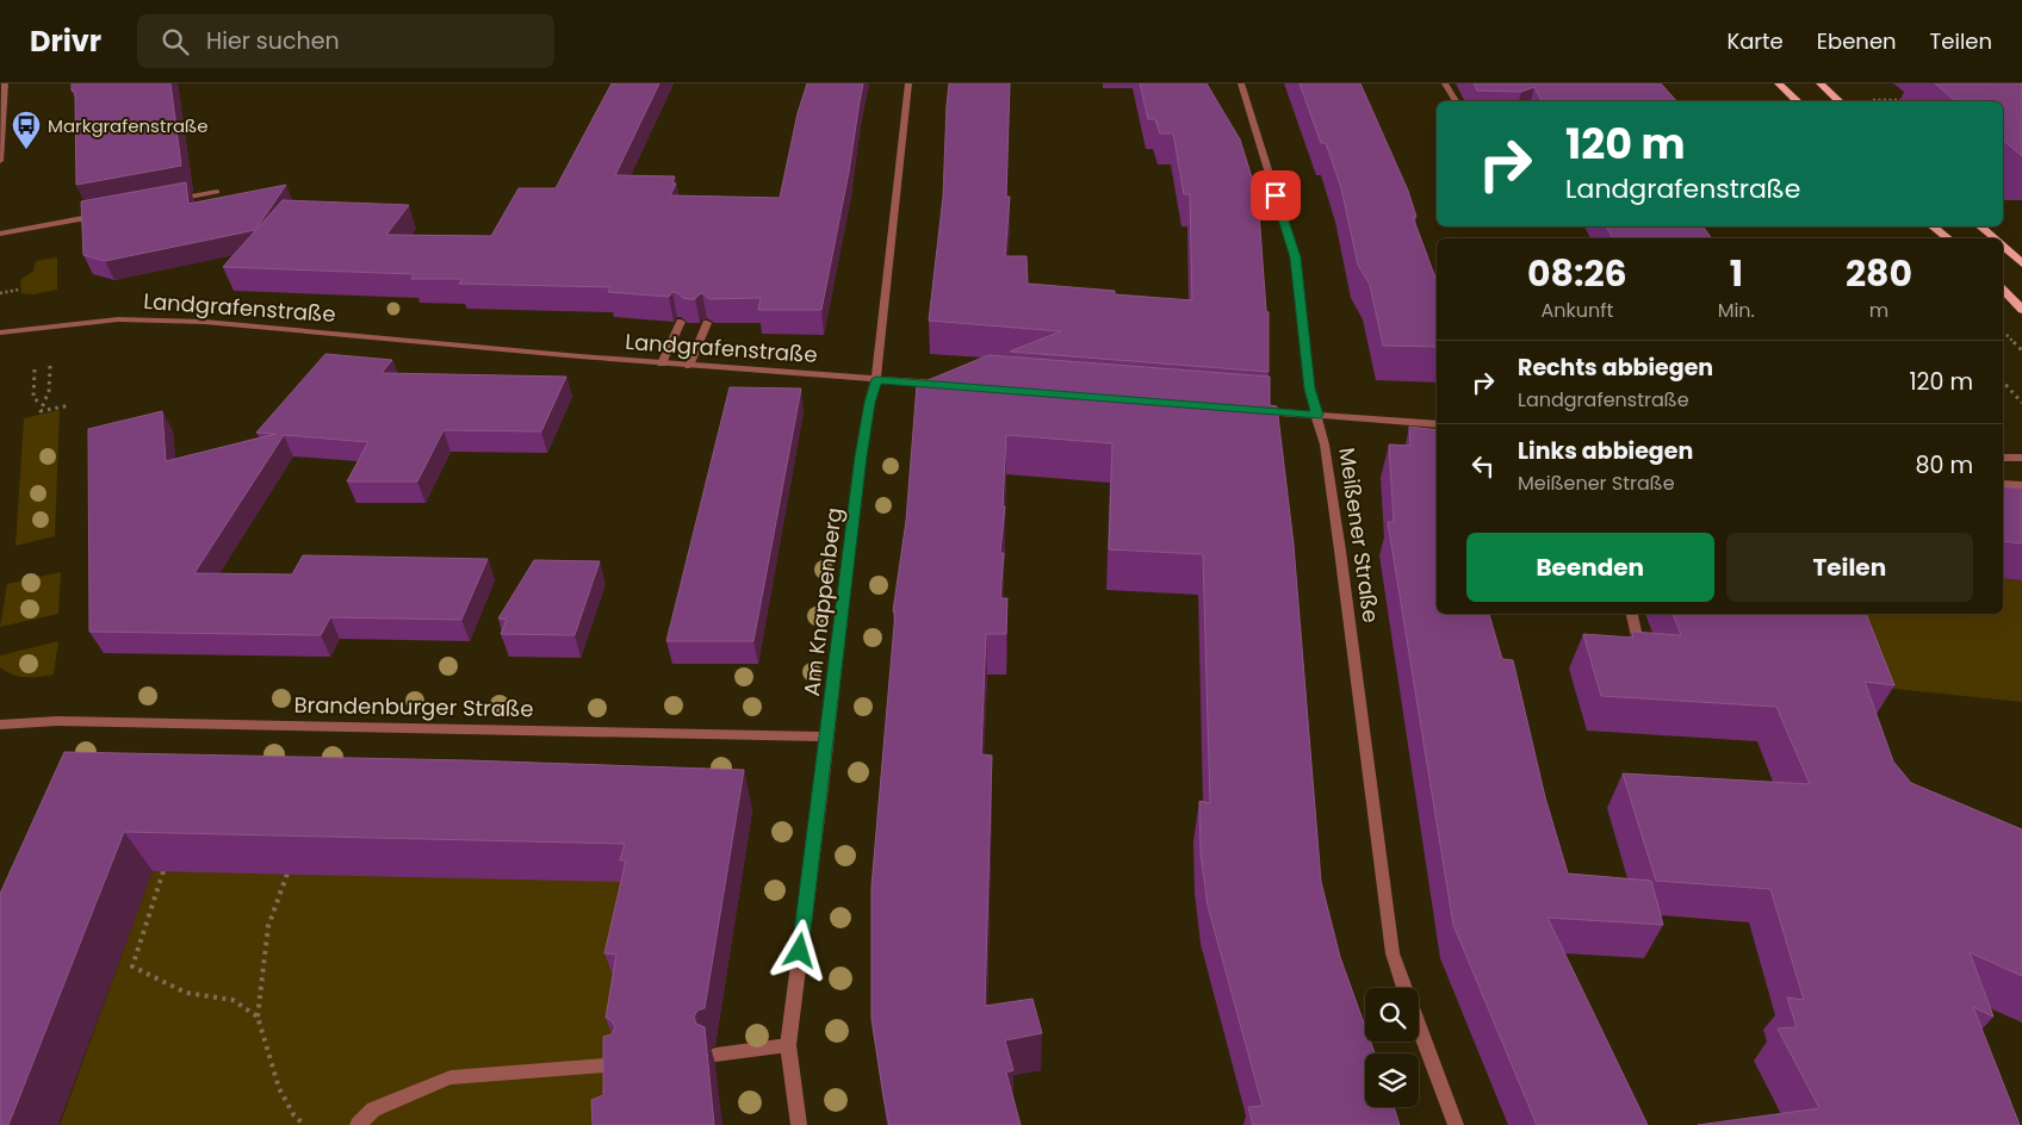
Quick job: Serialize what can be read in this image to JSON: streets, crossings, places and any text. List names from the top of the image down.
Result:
{
  "streets": {
    "street": [
      "Landgrafenstraße",
      "Meißener Straße",
      "Am Knappenberg",
      "Brandenburger Straße"
    ]
  },
  "crossings": [
    ["Landgrafenstraße", "Am Knappenberg"],
    ["Am Knappenberg", "Brandenburger Straße"]
  ],
  "places": {
    "bus stop": ["Markgrafenstraße"]
  },
  "page": {
    "header": "Drivr",
    "search": "Hier suchen",
    "nav": ["Karte", "Ebenen", "Teilen"],
    "turn": ["120 m", "Landgrafenstraße"],
    "eta": [
      "08:26",
      "Ankunft",
      "1",
      "Min.",
      "280",
      "m"
    ],
    "list": [
      {
        "name": "Rechts abbiegen",
        "note": "Landgrafenstraße",
        "value": "120 m"
      },
      {
        "name": "Links abbiegen",
        "note": "Meißener Straße",
        "value": "80 m"
      }
    ],
    "buttons": ["Beenden", "Teilen"]
  }
}
